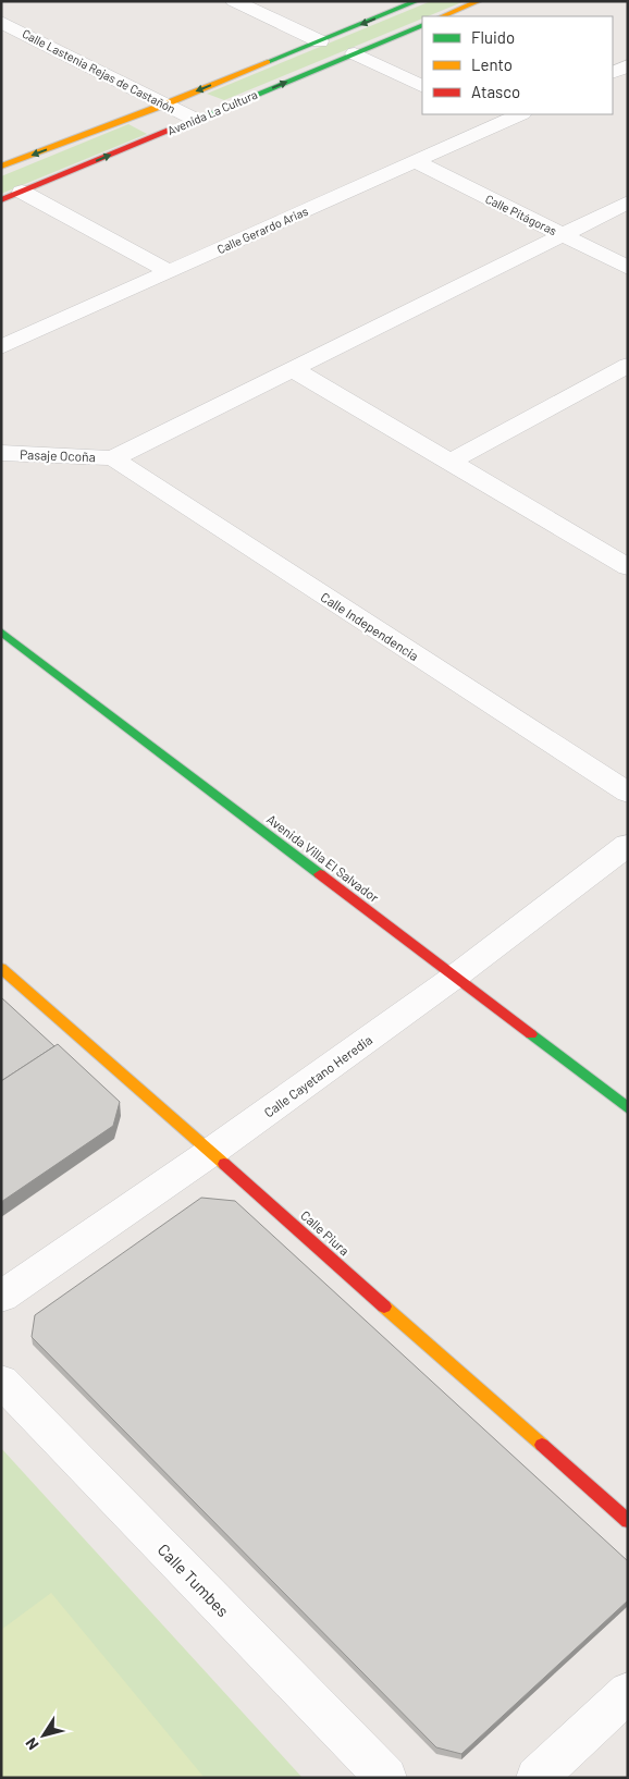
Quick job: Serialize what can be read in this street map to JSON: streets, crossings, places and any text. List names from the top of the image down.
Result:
{
  "streets": {
    "main road": ["Avenida La Cultura", "Avenida Villa El Salvador", "Calle Piura"],
    "street": [
      "Calle Lastenia Rejas de Castañón",
      "Calle Pitágoras",
      "Calle Gerardo Arias",
      "Pasaje Ocoña",
      "Calle Independencia",
      "Calle Cayetano Heredia",
      "Calle Tumbes"
    ]
  },
  "crossings": [
    ["Calle Lastenia Rejas de Castañón", "Avenida La Cultura"],
    ["Calle Pitágoras", "Calle Gerardo Arias"],
    ["Pasaje Ocoña", "Calle Independencia"],
    ["Avenida Villa El Salvador", "Calle Cayetano Heredia"],
    ["Calle Cayetano Heredia", "Calle Piura"]
  ],
  "legend": ["Fluido", "Lento", "Atasco"],
  "north": "bottom left"
}
